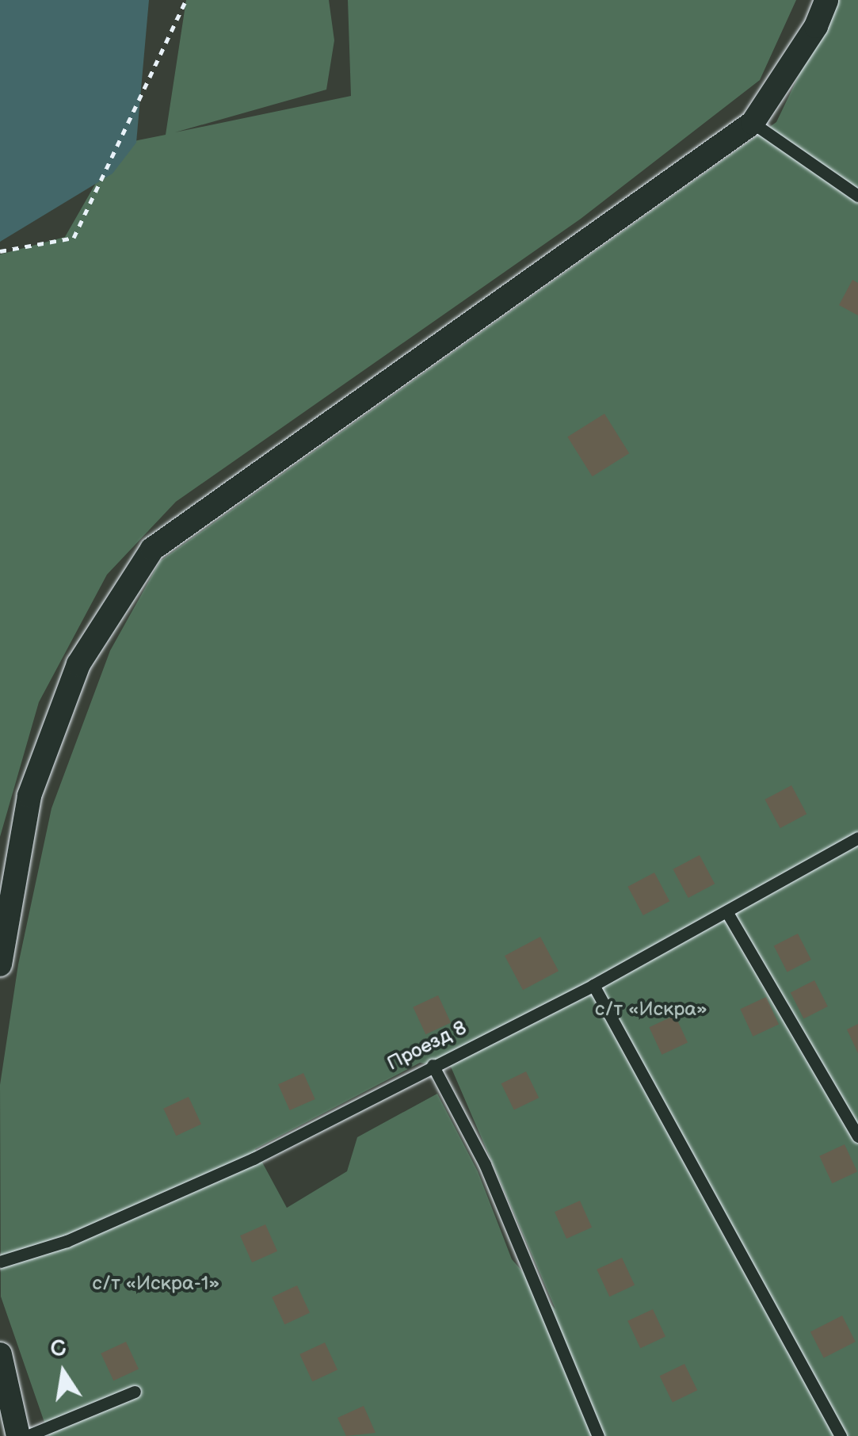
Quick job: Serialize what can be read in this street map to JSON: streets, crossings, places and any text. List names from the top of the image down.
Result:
{
  "streets": {
    "lane": ["Проезд 8"]
  },
  "parks": ["с/т «Искра»", "с/т «Искра-1»"],
  "north": "top"
}
